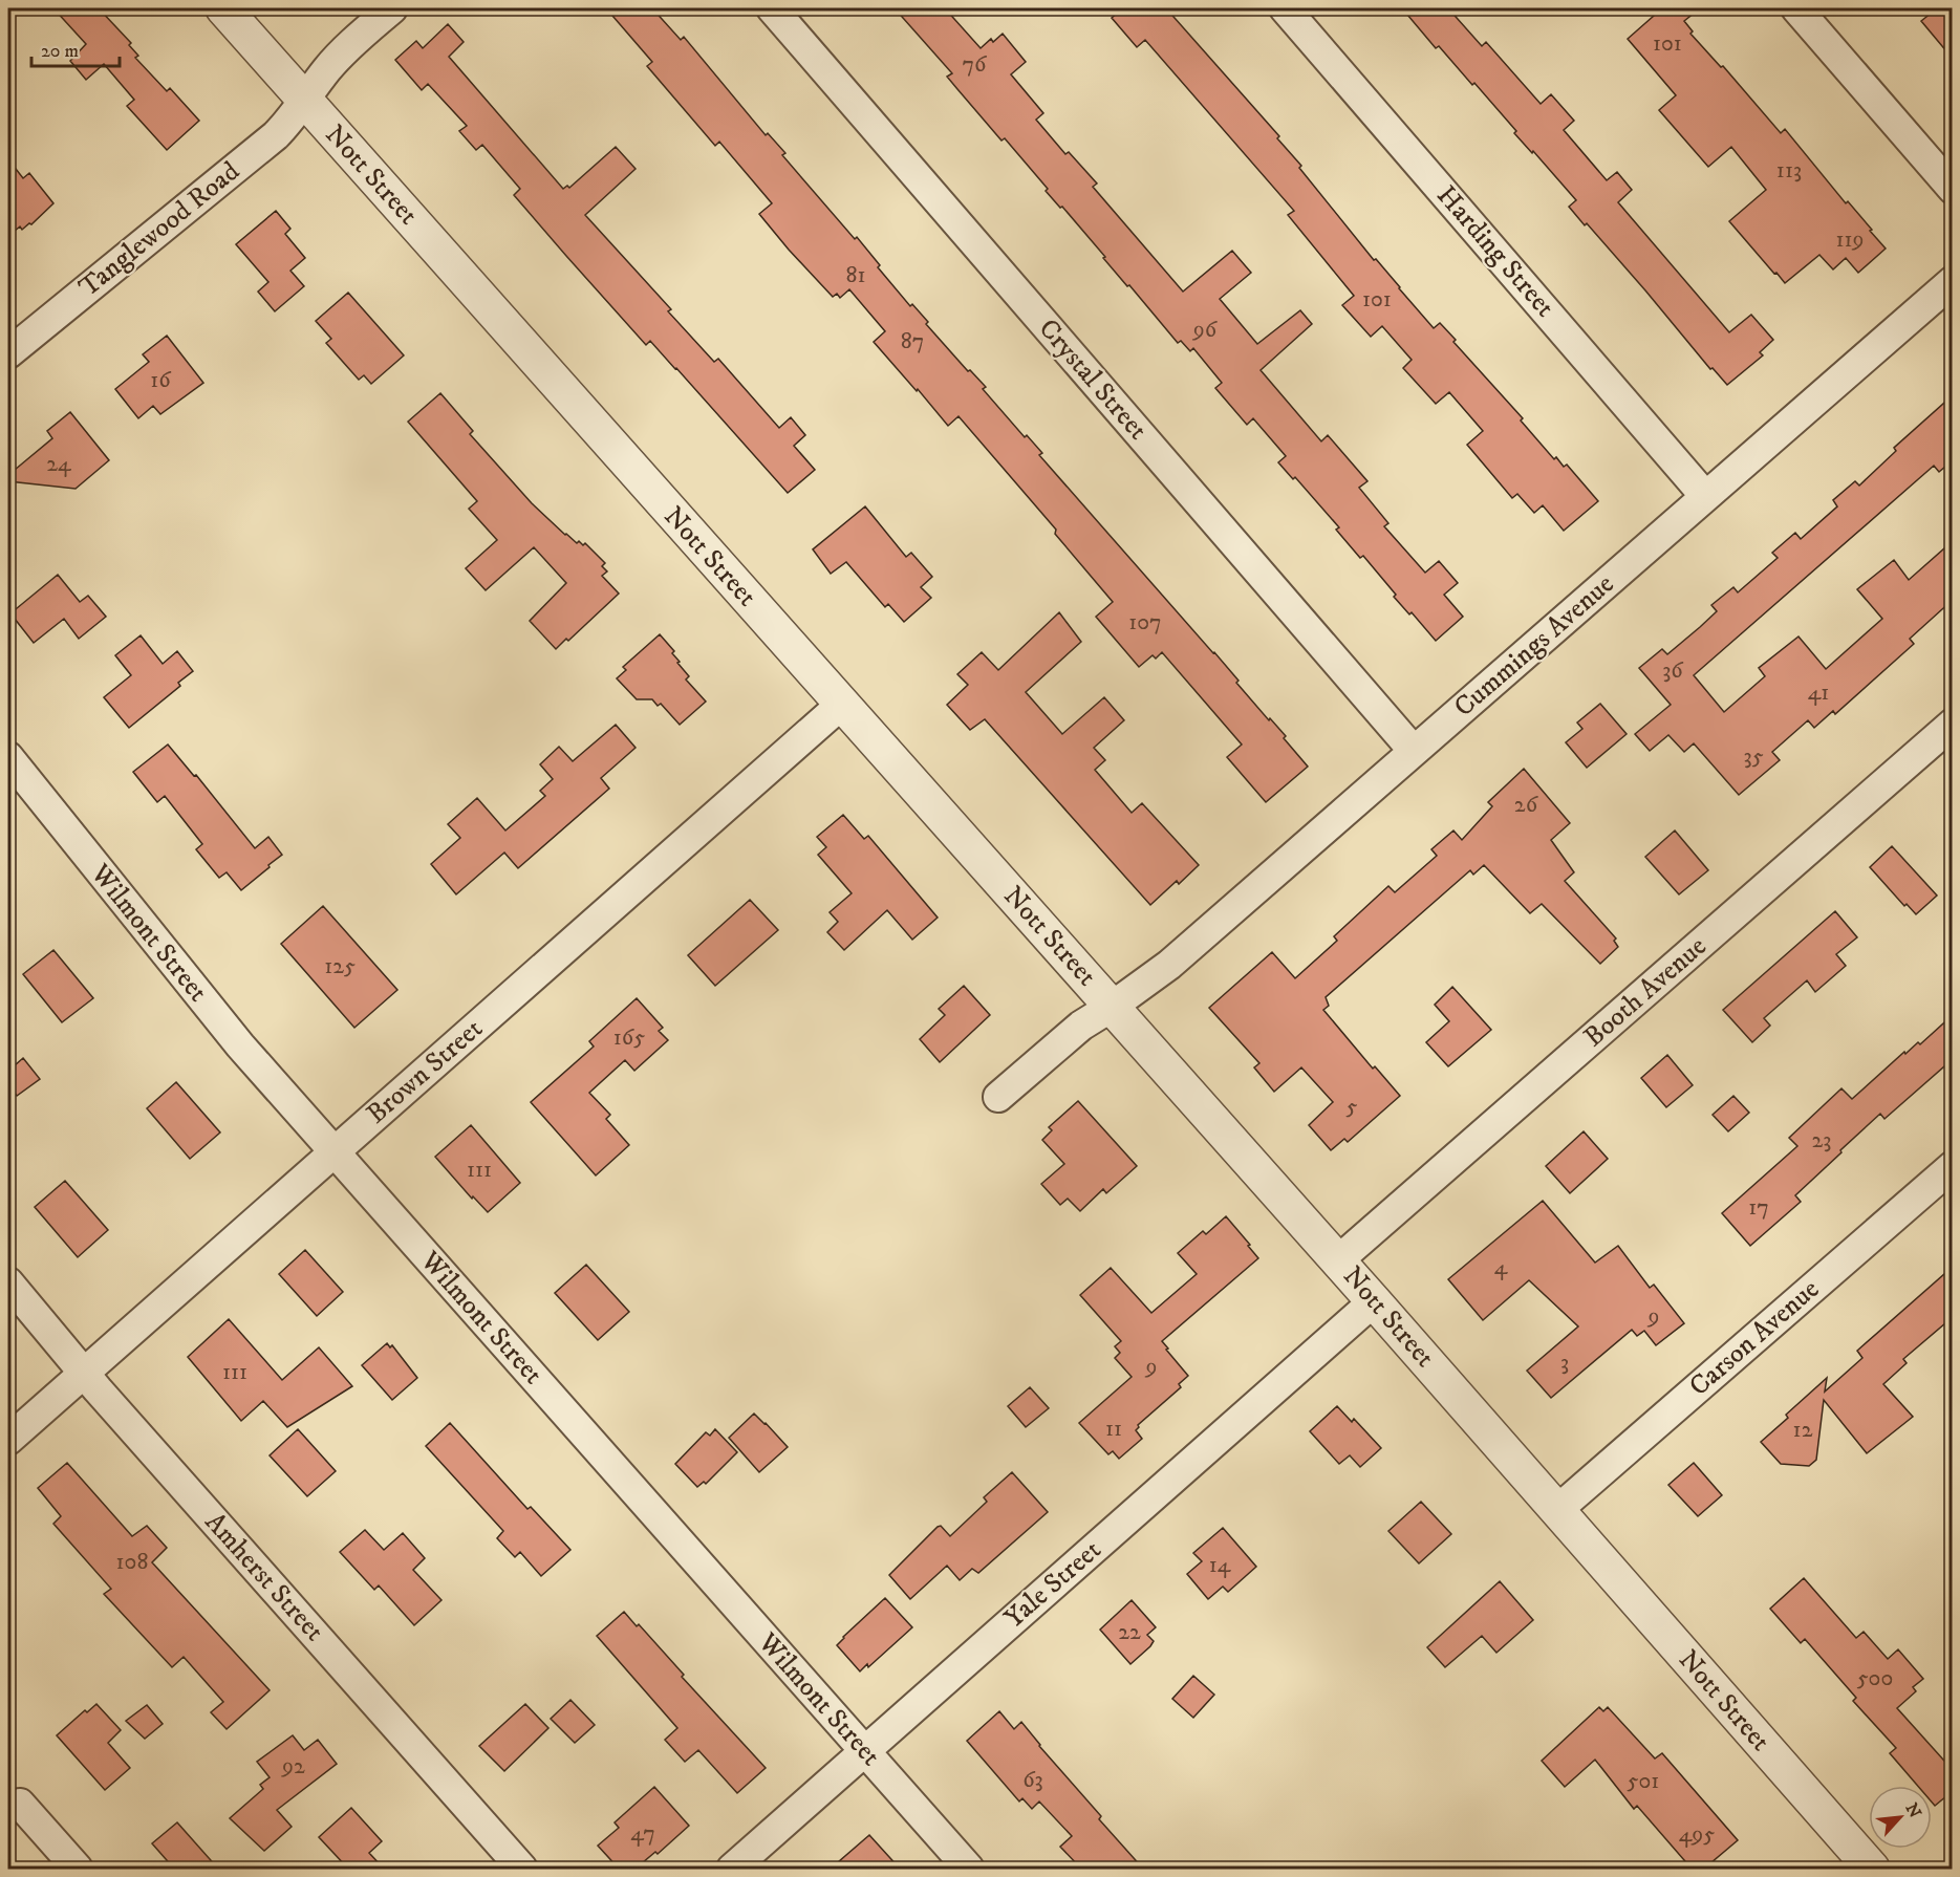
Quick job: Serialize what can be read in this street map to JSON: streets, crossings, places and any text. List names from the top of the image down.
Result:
{
  "streets": {
    "street": [
      "Nott Street",
      "Tanglewood Road",
      "Harding Street",
      "Crystal Street",
      "Cummings Avenue",
      "Wilmont Street",
      "Booth Avenue",
      "Brown Street",
      "Carson Avenue",
      "Amherst Street",
      "Yale Street"
    ]
  },
  "crossings": [
    ["Nott Street", "Tanglewood Road"],
    ["Nott Street", "Cummings Avenue"],
    ["Nott Street", "Booth Avenue"],
    ["Nott Street", "Brown Street"],
    ["Nott Street", "Carson Avenue"],
    ["Nott Street", "Yale Street"],
    ["Harding Street", "Cummings Avenue"],
    ["Crystal Street", "Cummings Avenue"],
    ["Wilmont Street", "Brown Street"],
    ["Wilmont Street", "Yale Street"],
    ["Brown Street", "Amherst Street"]
  ],
  "house_numbers": [
    "101",
    "76",
    "113",
    "119",
    "81",
    "101",
    "96",
    "87",
    "16",
    "24",
    "107",
    "36",
    "41",
    "35",
    "26",
    "125",
    "165",
    "5",
    "23",
    "111",
    "17",
    "4",
    "9",
    "3",
    "9",
    "111",
    "11",
    "12",
    "108",
    "14",
    "22",
    "500",
    "92",
    "63",
    "501",
    "47",
    "495"
  ],
  "scale_bar": "20 m",
  "north": "top right"
}
